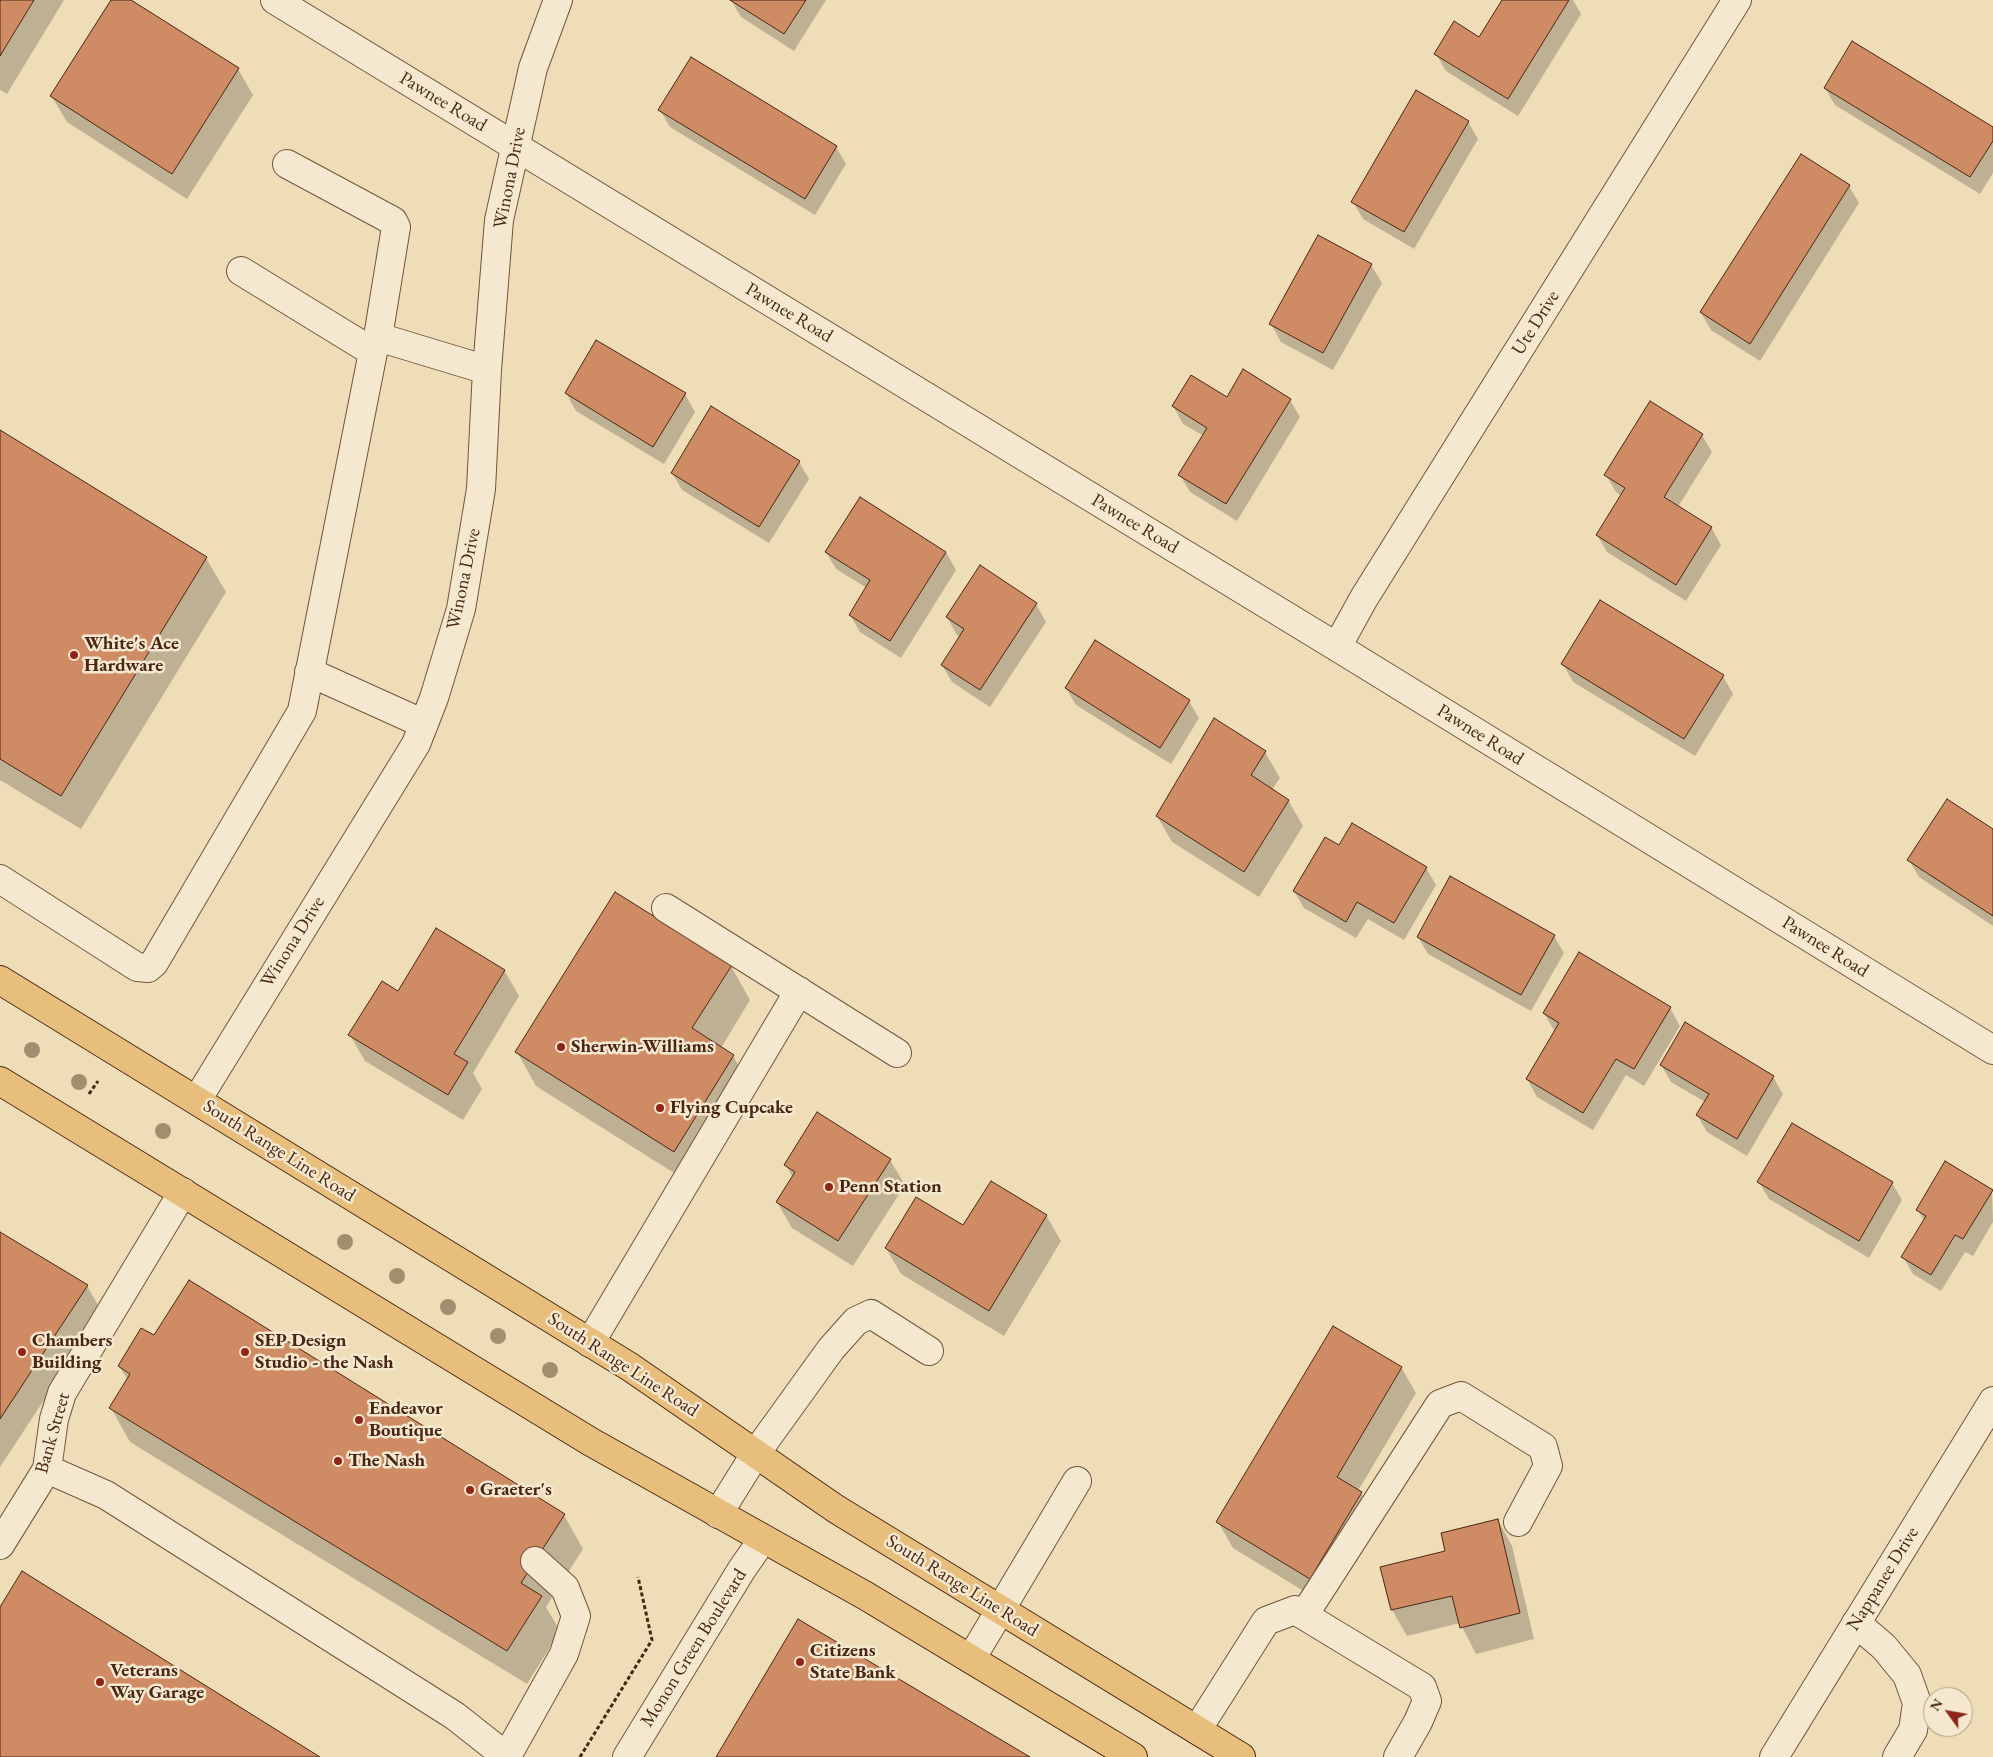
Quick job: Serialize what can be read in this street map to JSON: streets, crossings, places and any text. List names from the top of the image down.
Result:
{
  "streets": {
    "main road": ["South Range Line Road"],
    "street": [
      "Pawnee Road",
      "Winona Drive",
      "Ute Drive",
      "Bank Street",
      "Nappanee Drive",
      "Monon Green Boulevard"
    ]
  },
  "crossings": [
    ["Pawnee Road", "Winona Drive"],
    ["Pawnee Road", "Ute Drive"],
    ["Winona Drive", "South Range Line Road"]
  ],
  "places": [
    "White's Ace Hardware",
    "Sherwin-Williams",
    "Flying Cupcake",
    "Penn Station",
    "Chambers Building",
    "SEP Design Studio - the Nash",
    "Endeavor Boutique",
    "The Nash",
    "Graeter's",
    "Citizens State Bank",
    "Veterans Way Garage"
  ],
  "north": "top left"
}
